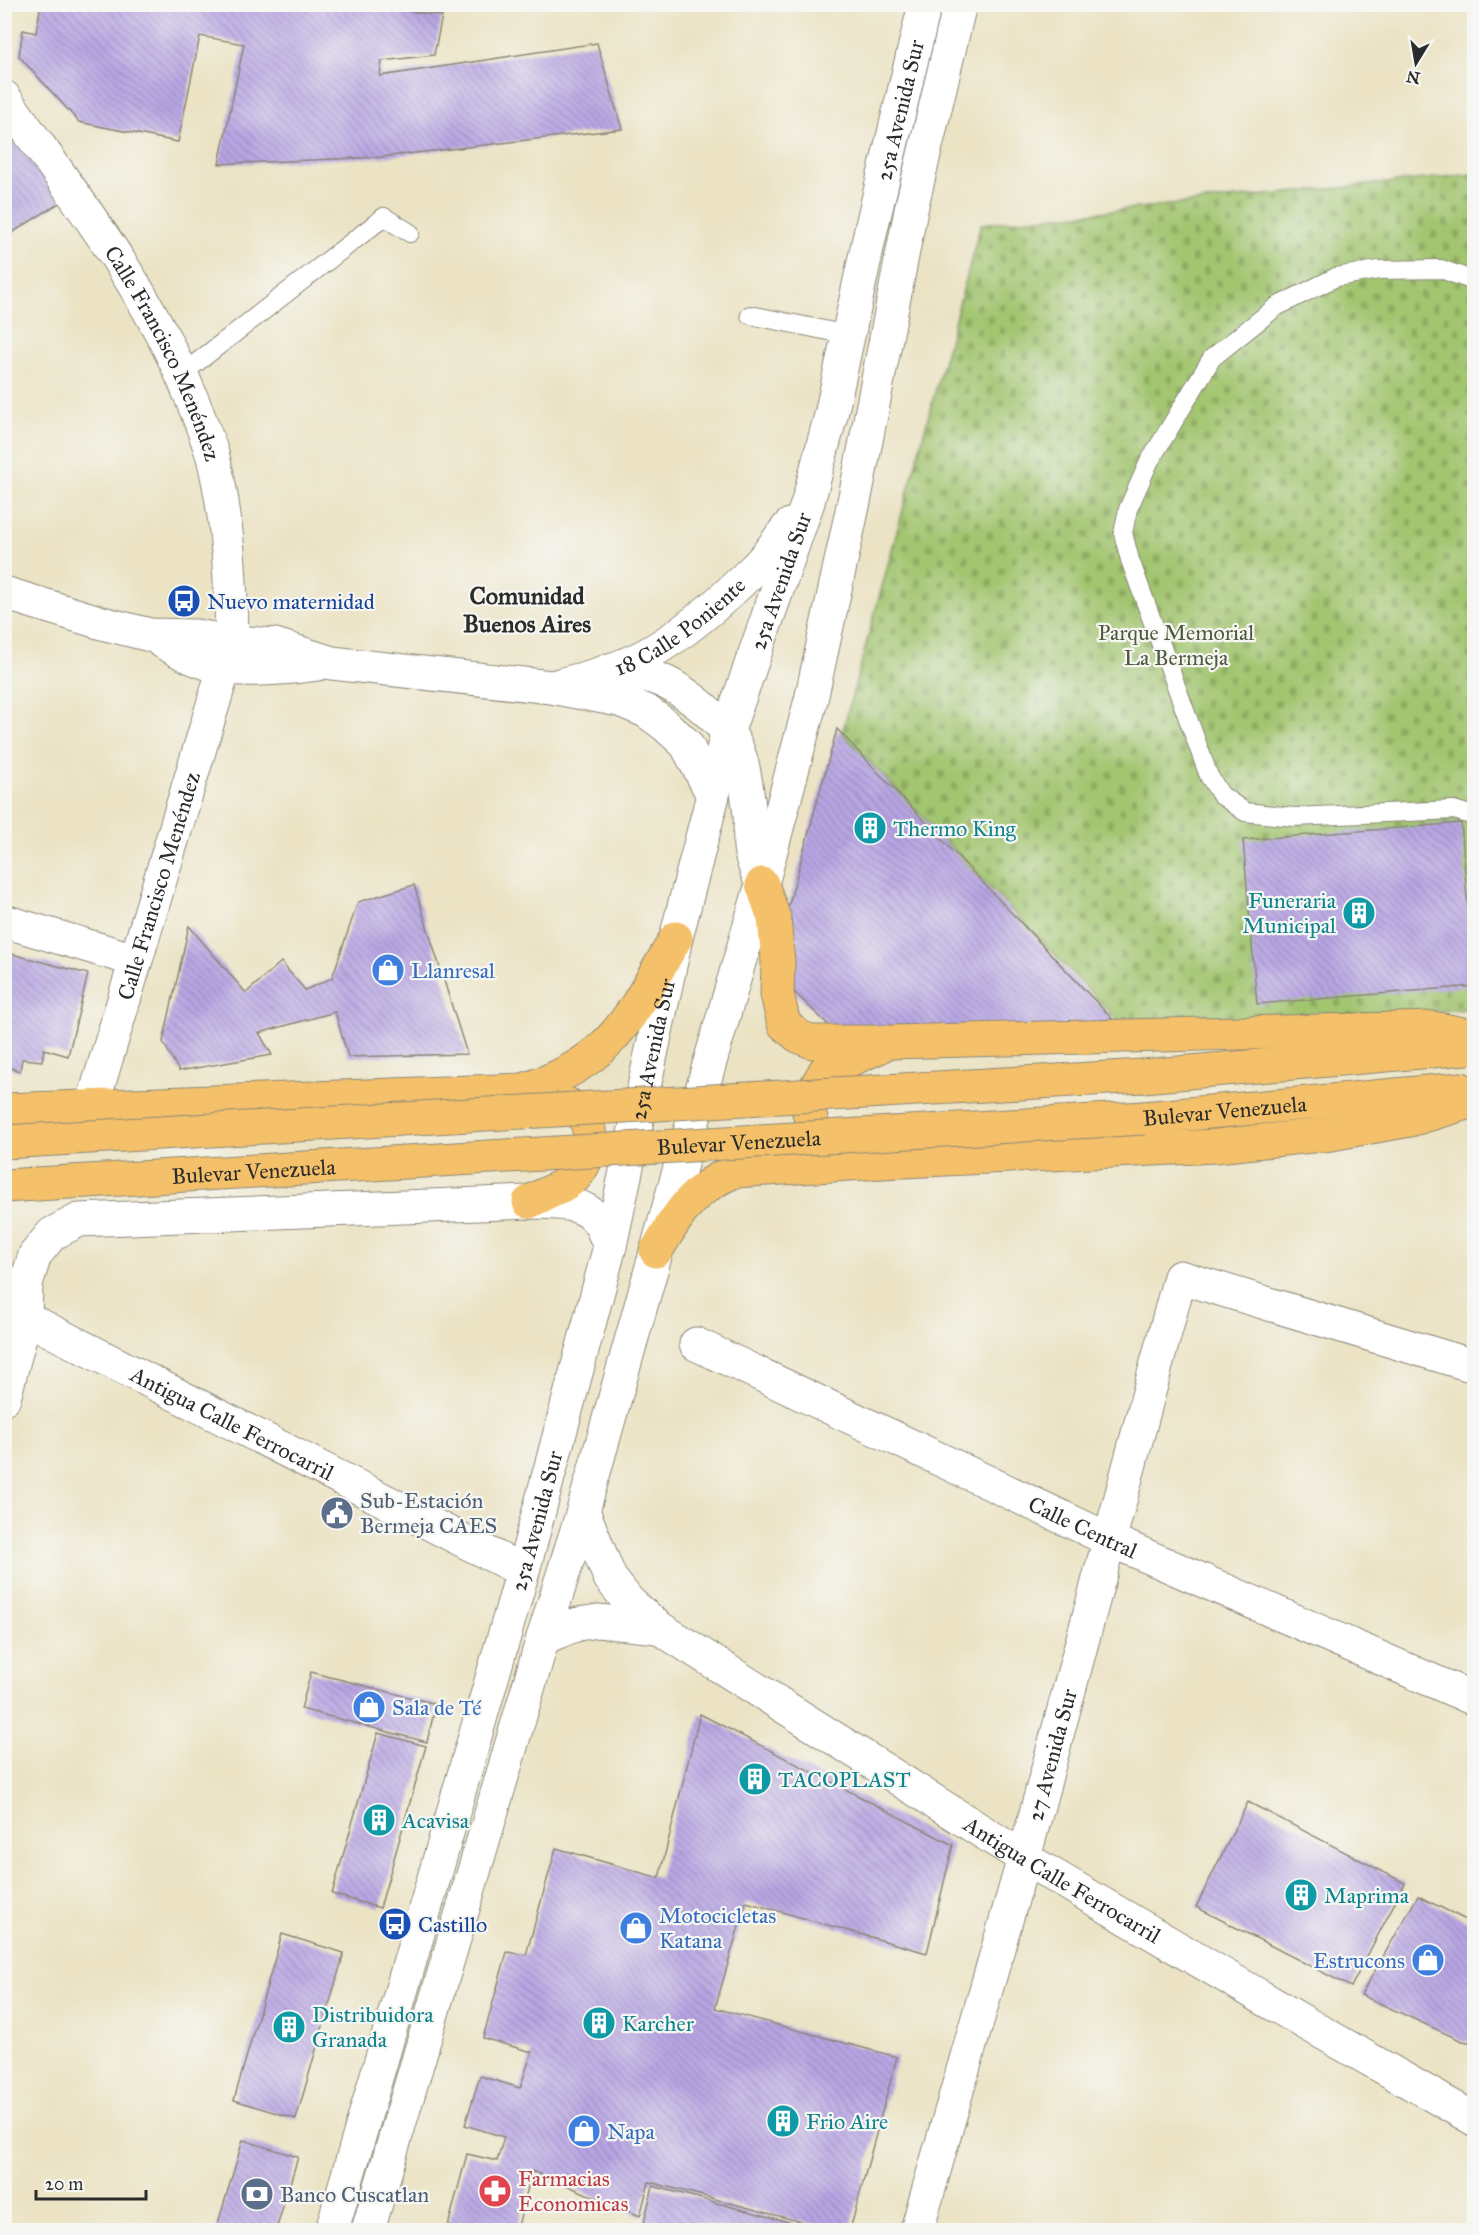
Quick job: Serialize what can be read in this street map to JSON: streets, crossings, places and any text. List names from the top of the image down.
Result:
{
  "streets": {
    "highway": ["Bulevar Venezuela"],
    "street": [
      "25a Avenida Sur",
      "Calle Francisco Menéndez",
      "18 Calle Poniente",
      "Antigua Calle Ferrocarril",
      "Calle Central",
      "27 Avenida Sur"
    ]
  },
  "crossings": [
    ["25a Avenida Sur", "18 Calle Poniente"],
    ["25a Avenida Sur", "Antigua Calle Ferrocarril"],
    ["Calle Francisco Menéndez", "18 Calle Poniente"],
    ["Antigua Calle Ferrocarril", "27 Avenida Sur"],
    ["Calle Central", "27 Avenida Sur"]
  ],
  "districts": ["Comunidad Buenos Aires"],
  "parks": ["Parque Memorial La Bermeja"],
  "places": {
    "bus stop": ["Nuevo maternidad", "Castillo"],
    "building": [
      "Thermo King",
      "Funeraria Municipal",
      "TACOPLAST",
      "Acavisa",
      "Maprima",
      "Karcher",
      "Distribuidora Granada",
      "Frio Aire"
    ],
    "shop": [
      "Llanresal",
      "Sala de Té",
      "Motocicletas Katana",
      "Estrucons",
      "Napa"
    ],
    "public building": ["Sub-Estación Bermeja CAES"],
    "pharmacy": ["Farmacias Economicas"],
    "bank": ["Banco Cuscatlan"]
  },
  "scale_bar": "20 m",
  "north": "bottom"
}
